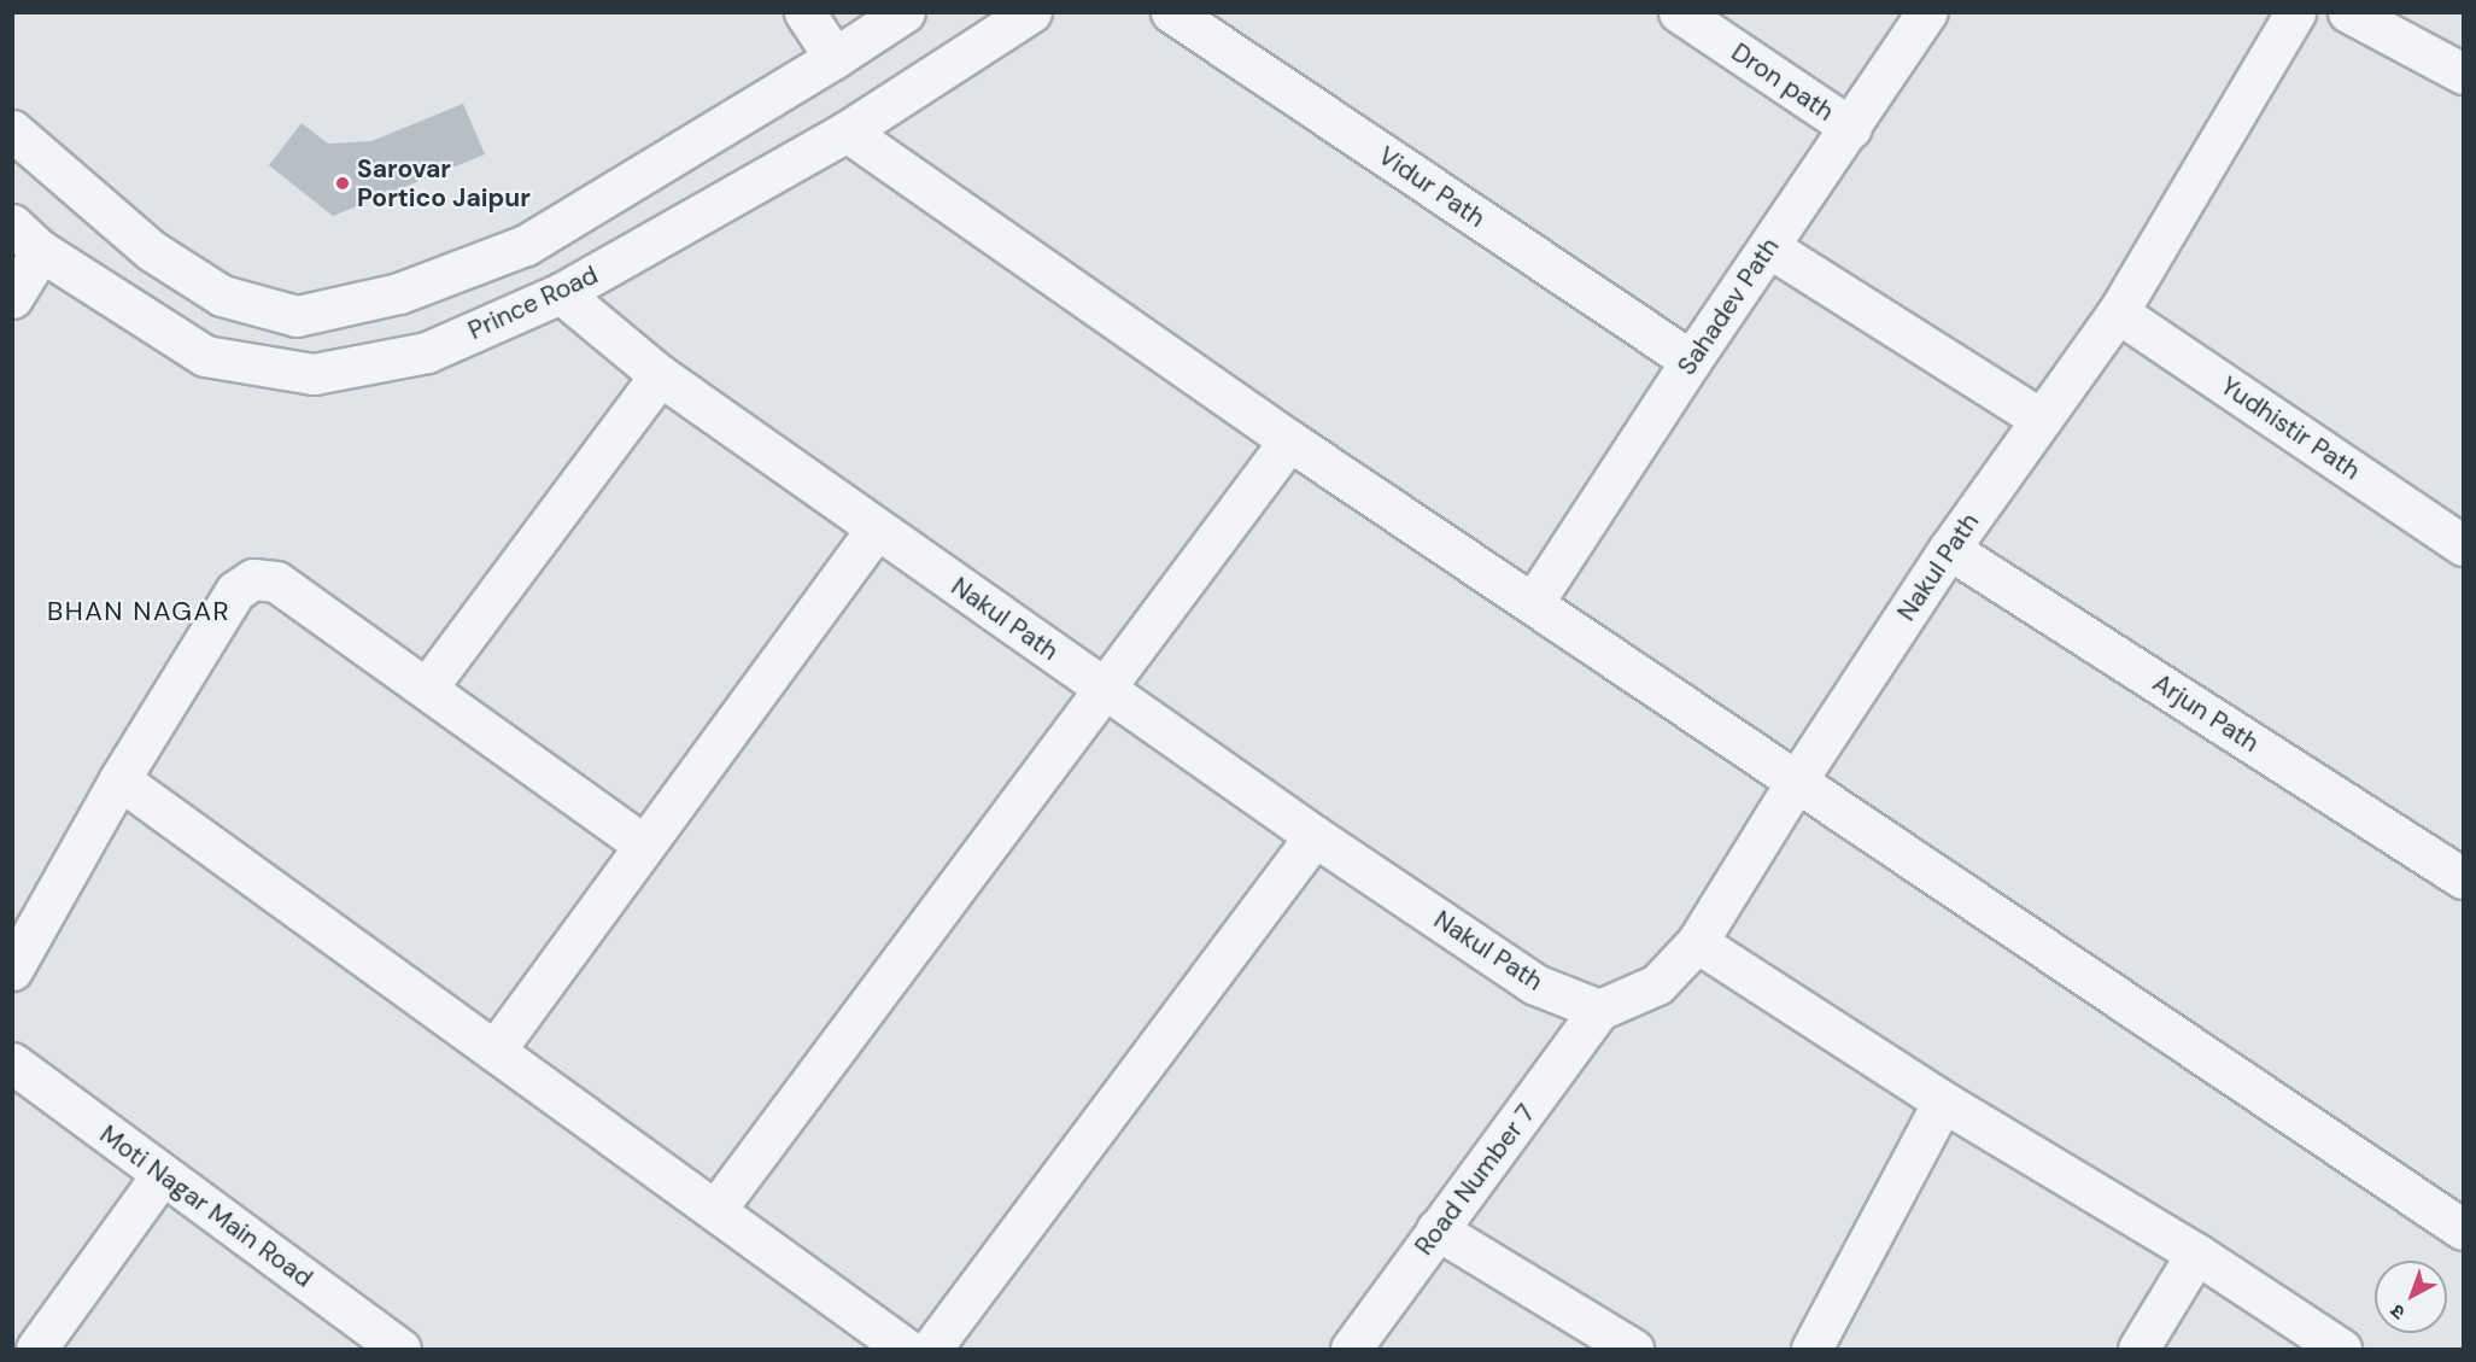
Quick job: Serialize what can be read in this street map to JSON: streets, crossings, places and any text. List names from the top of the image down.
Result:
{
  "streets": {
    "street": [
      "Dron path",
      "Vidur Path",
      "Prince Road",
      "Sahadev Path",
      "Yudhistir Path",
      "Nakul Path",
      "Arjun Path",
      "Road Number 7",
      "Moti Nagar Main Road"
    ]
  },
  "crossings": [
    ["Dron path", "Sahadev Path"],
    ["Vidur Path", "Sahadev Path"],
    ["Prince Road", "Nakul Path"],
    ["Yudhistir Path", "Nakul Path"],
    ["Nakul Path", "Arjun Path"],
    ["Nakul Path", "Road Number 7"]
  ],
  "districts": ["BHAN NAGAR"],
  "places": ["Sarovar Portico Jaipur"],
  "north": "bottom left"
}
